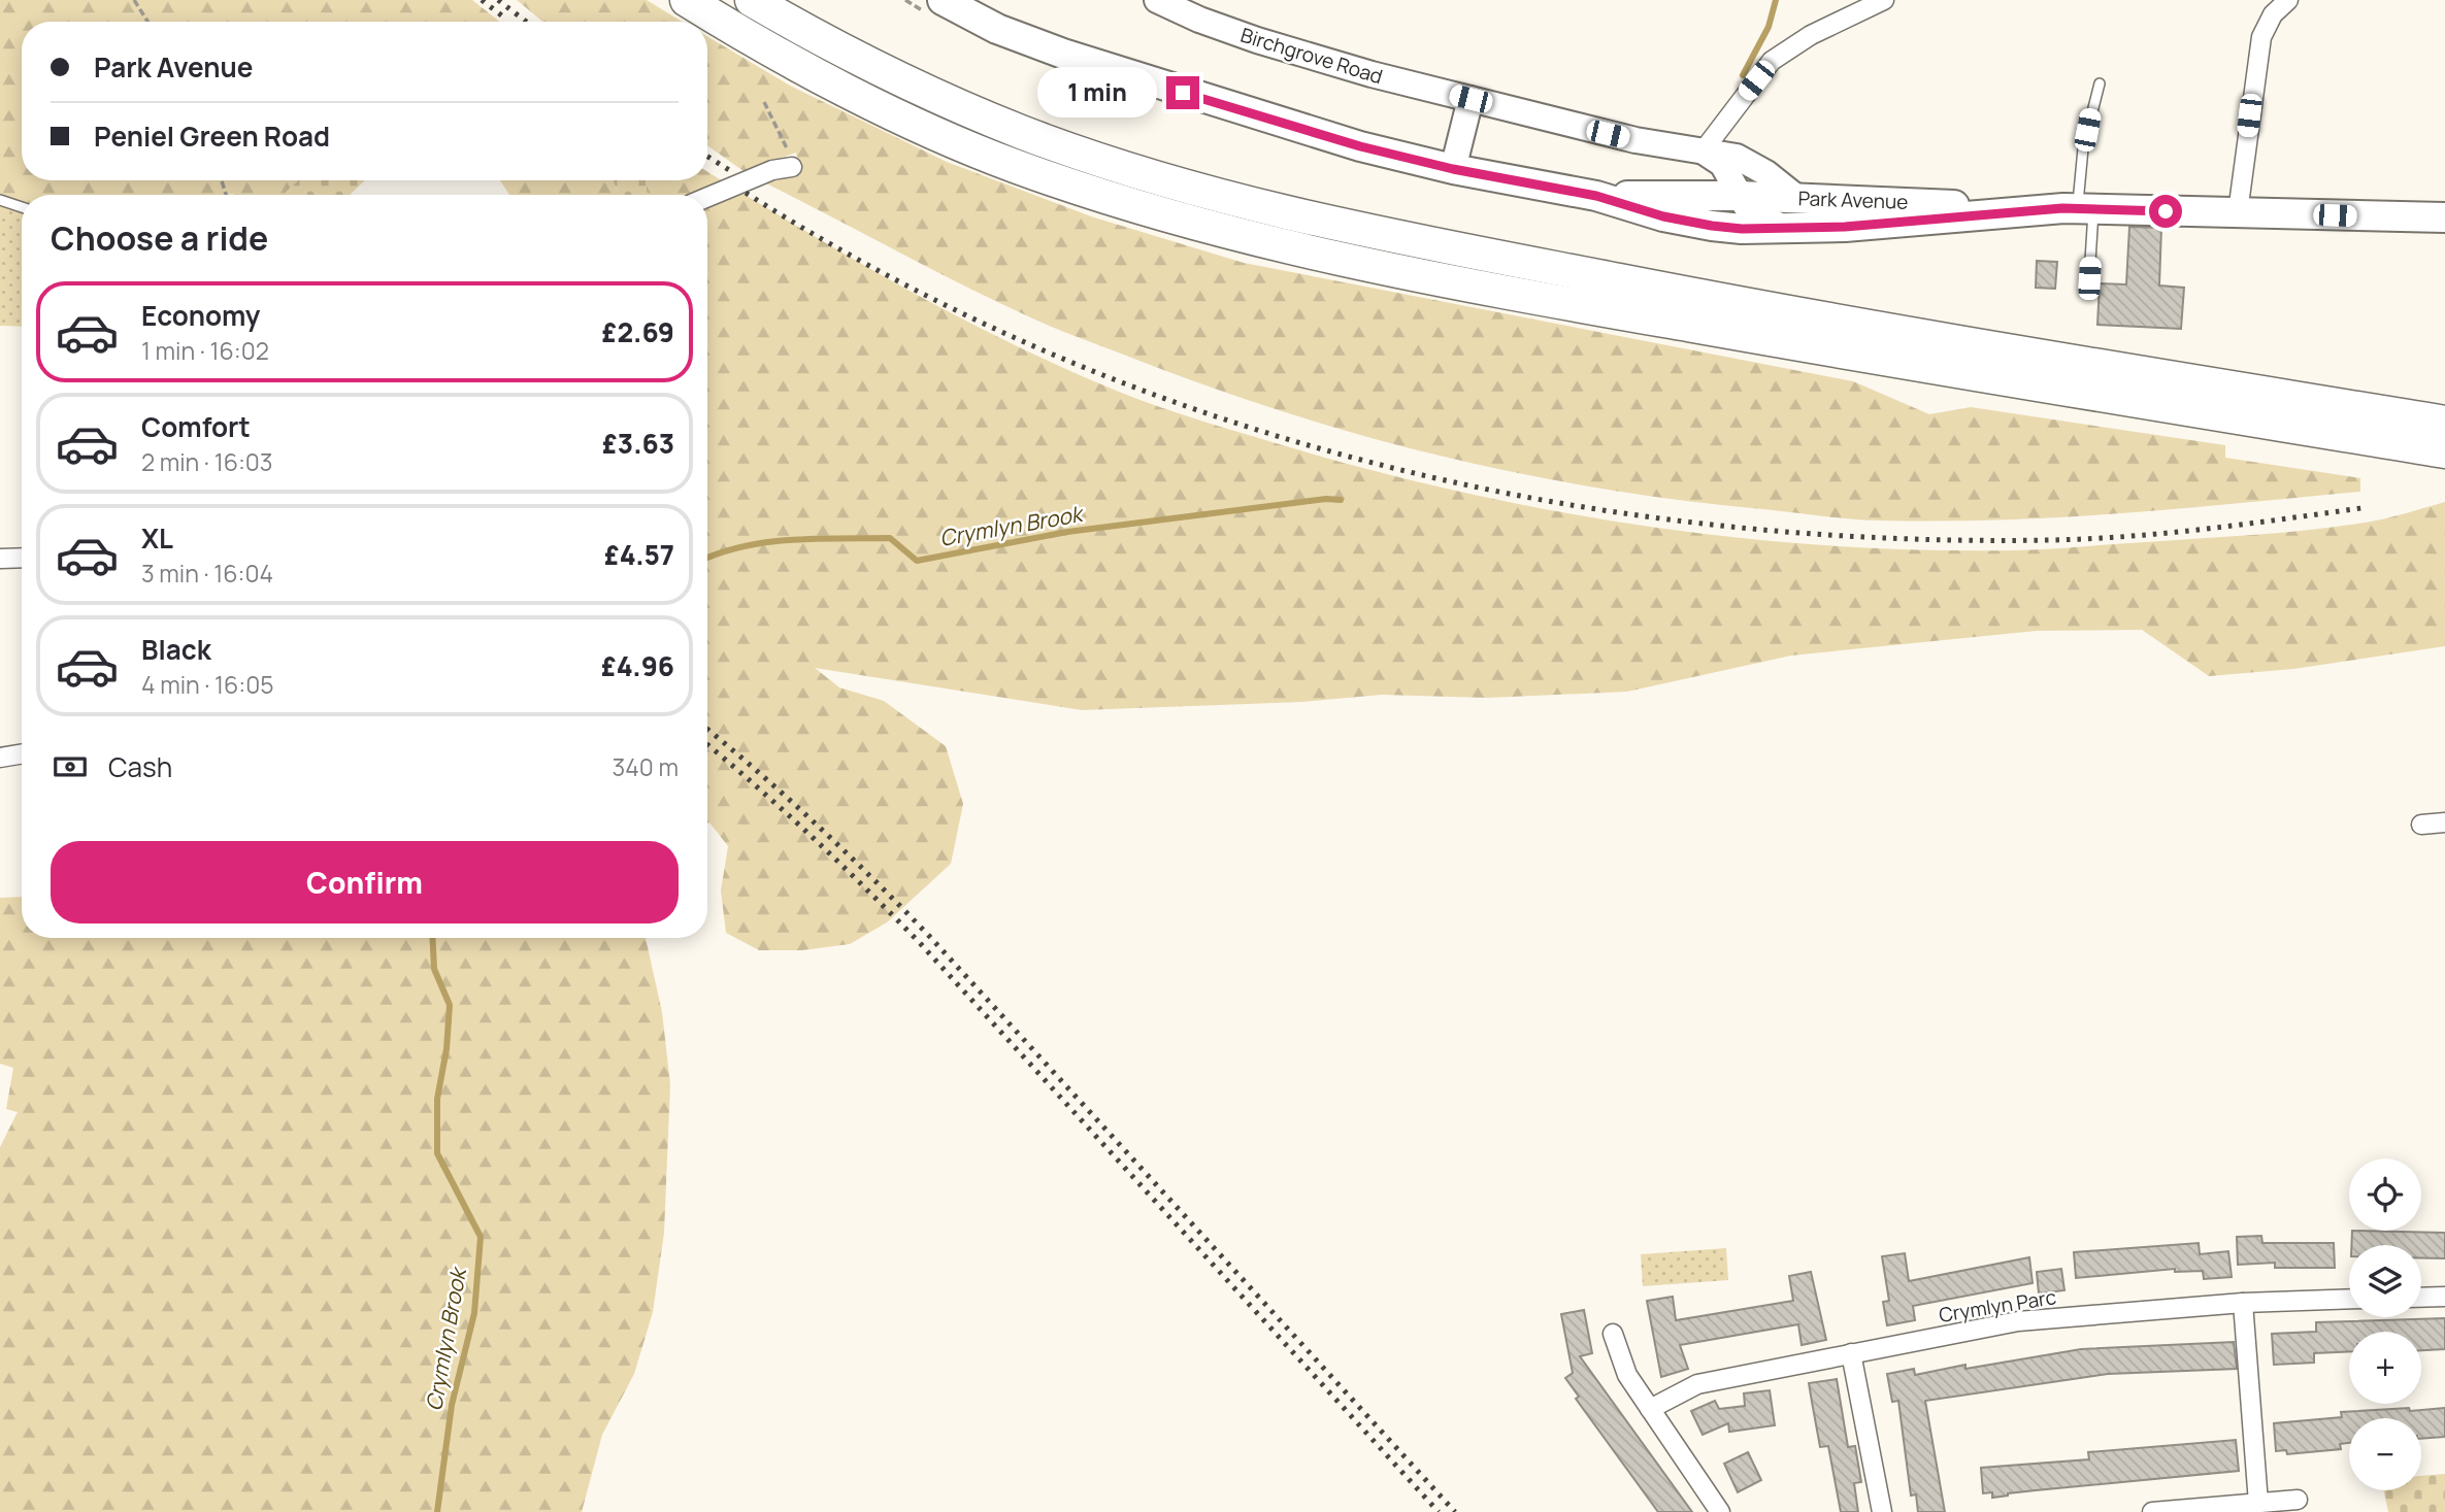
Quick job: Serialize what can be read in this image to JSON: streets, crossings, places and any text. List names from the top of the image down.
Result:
{
  "streets": {
    "main road": ["Birchgrove Road", "Park Avenue"],
    "street": ["Crymlyn Parc"]
  },
  "crossings": [
    ["Birchgrove Road", "Park Avenue"]
  ],
  "water": ["Crymlyn Brook"],
  "page": {
    "banner": ["Park Avenue", "Peniel Green Road"],
    "bubble": "1 min",
    "heading": "Choose a ride",
    "list": [
      {
        "name": "Economy",
        "note": "1 min · 16:02",
        "value": "£2.69"
      },
      {
        "name": "Comfort",
        "note": "2 min · 16:03",
        "value": "£3.63"
      },
      {
        "name": "XL",
        "note": "3 min · 16:04",
        "value": "£4.57"
      },
      {
        "name": "Black",
        "note": "4 min · 16:05",
        "value": "£4.96"
      }
    ],
    "pay": ["Cash", "340 m"],
    "buttons": "Confirm",
    "map_buttons": ["+", "−"]
  }
}
